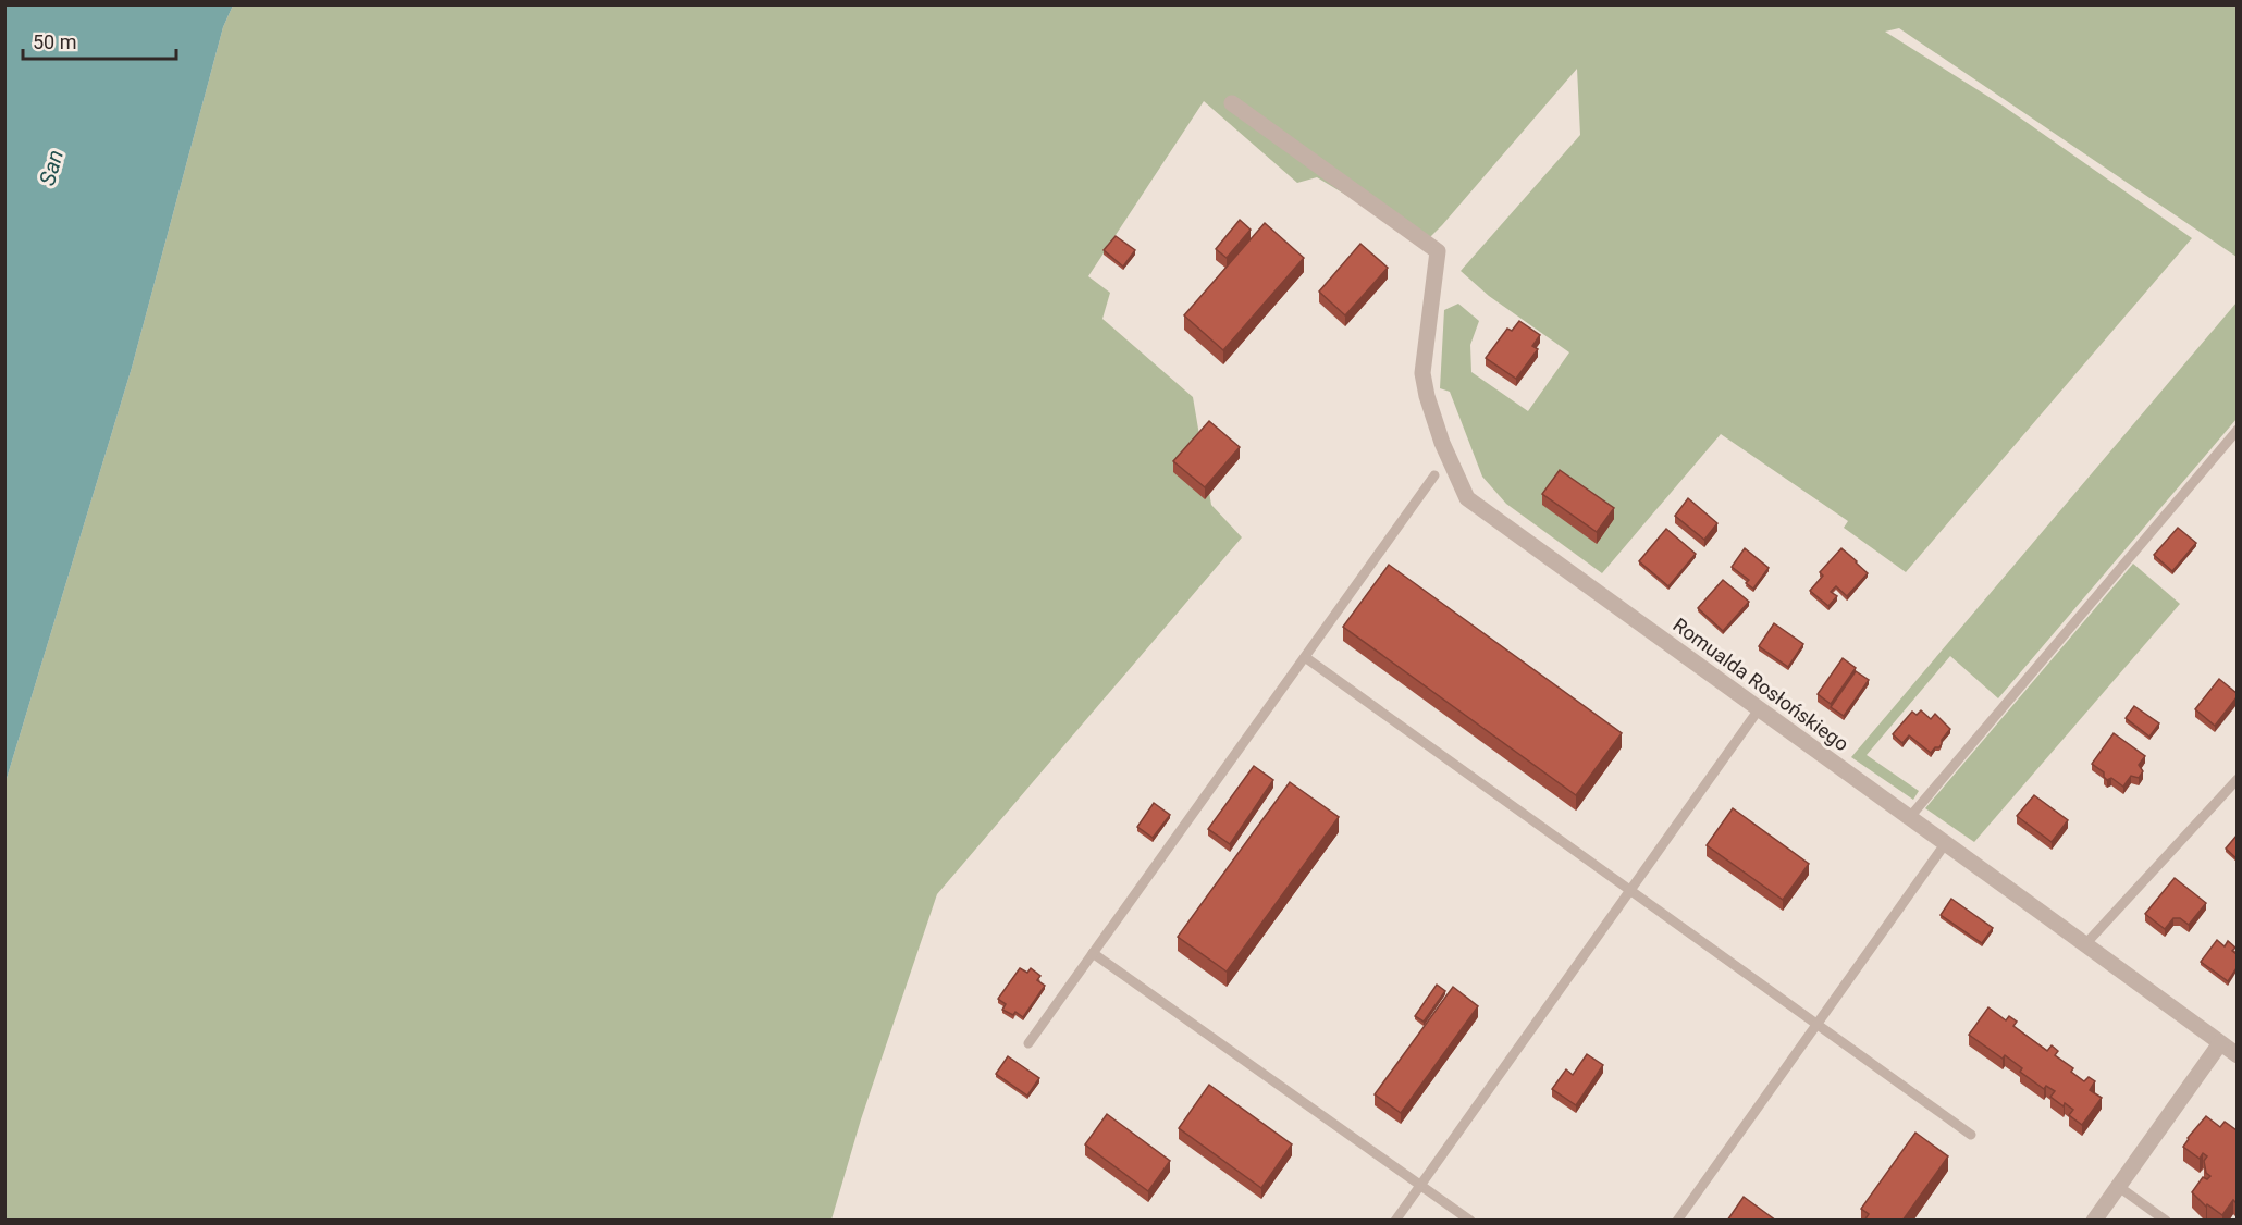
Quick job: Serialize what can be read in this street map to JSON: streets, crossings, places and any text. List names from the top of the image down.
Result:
{
  "streets": {
    "street": ["Romualda Rosłońskiego"]
  },
  "water": ["San"],
  "scale_bar": "50 m"
}
